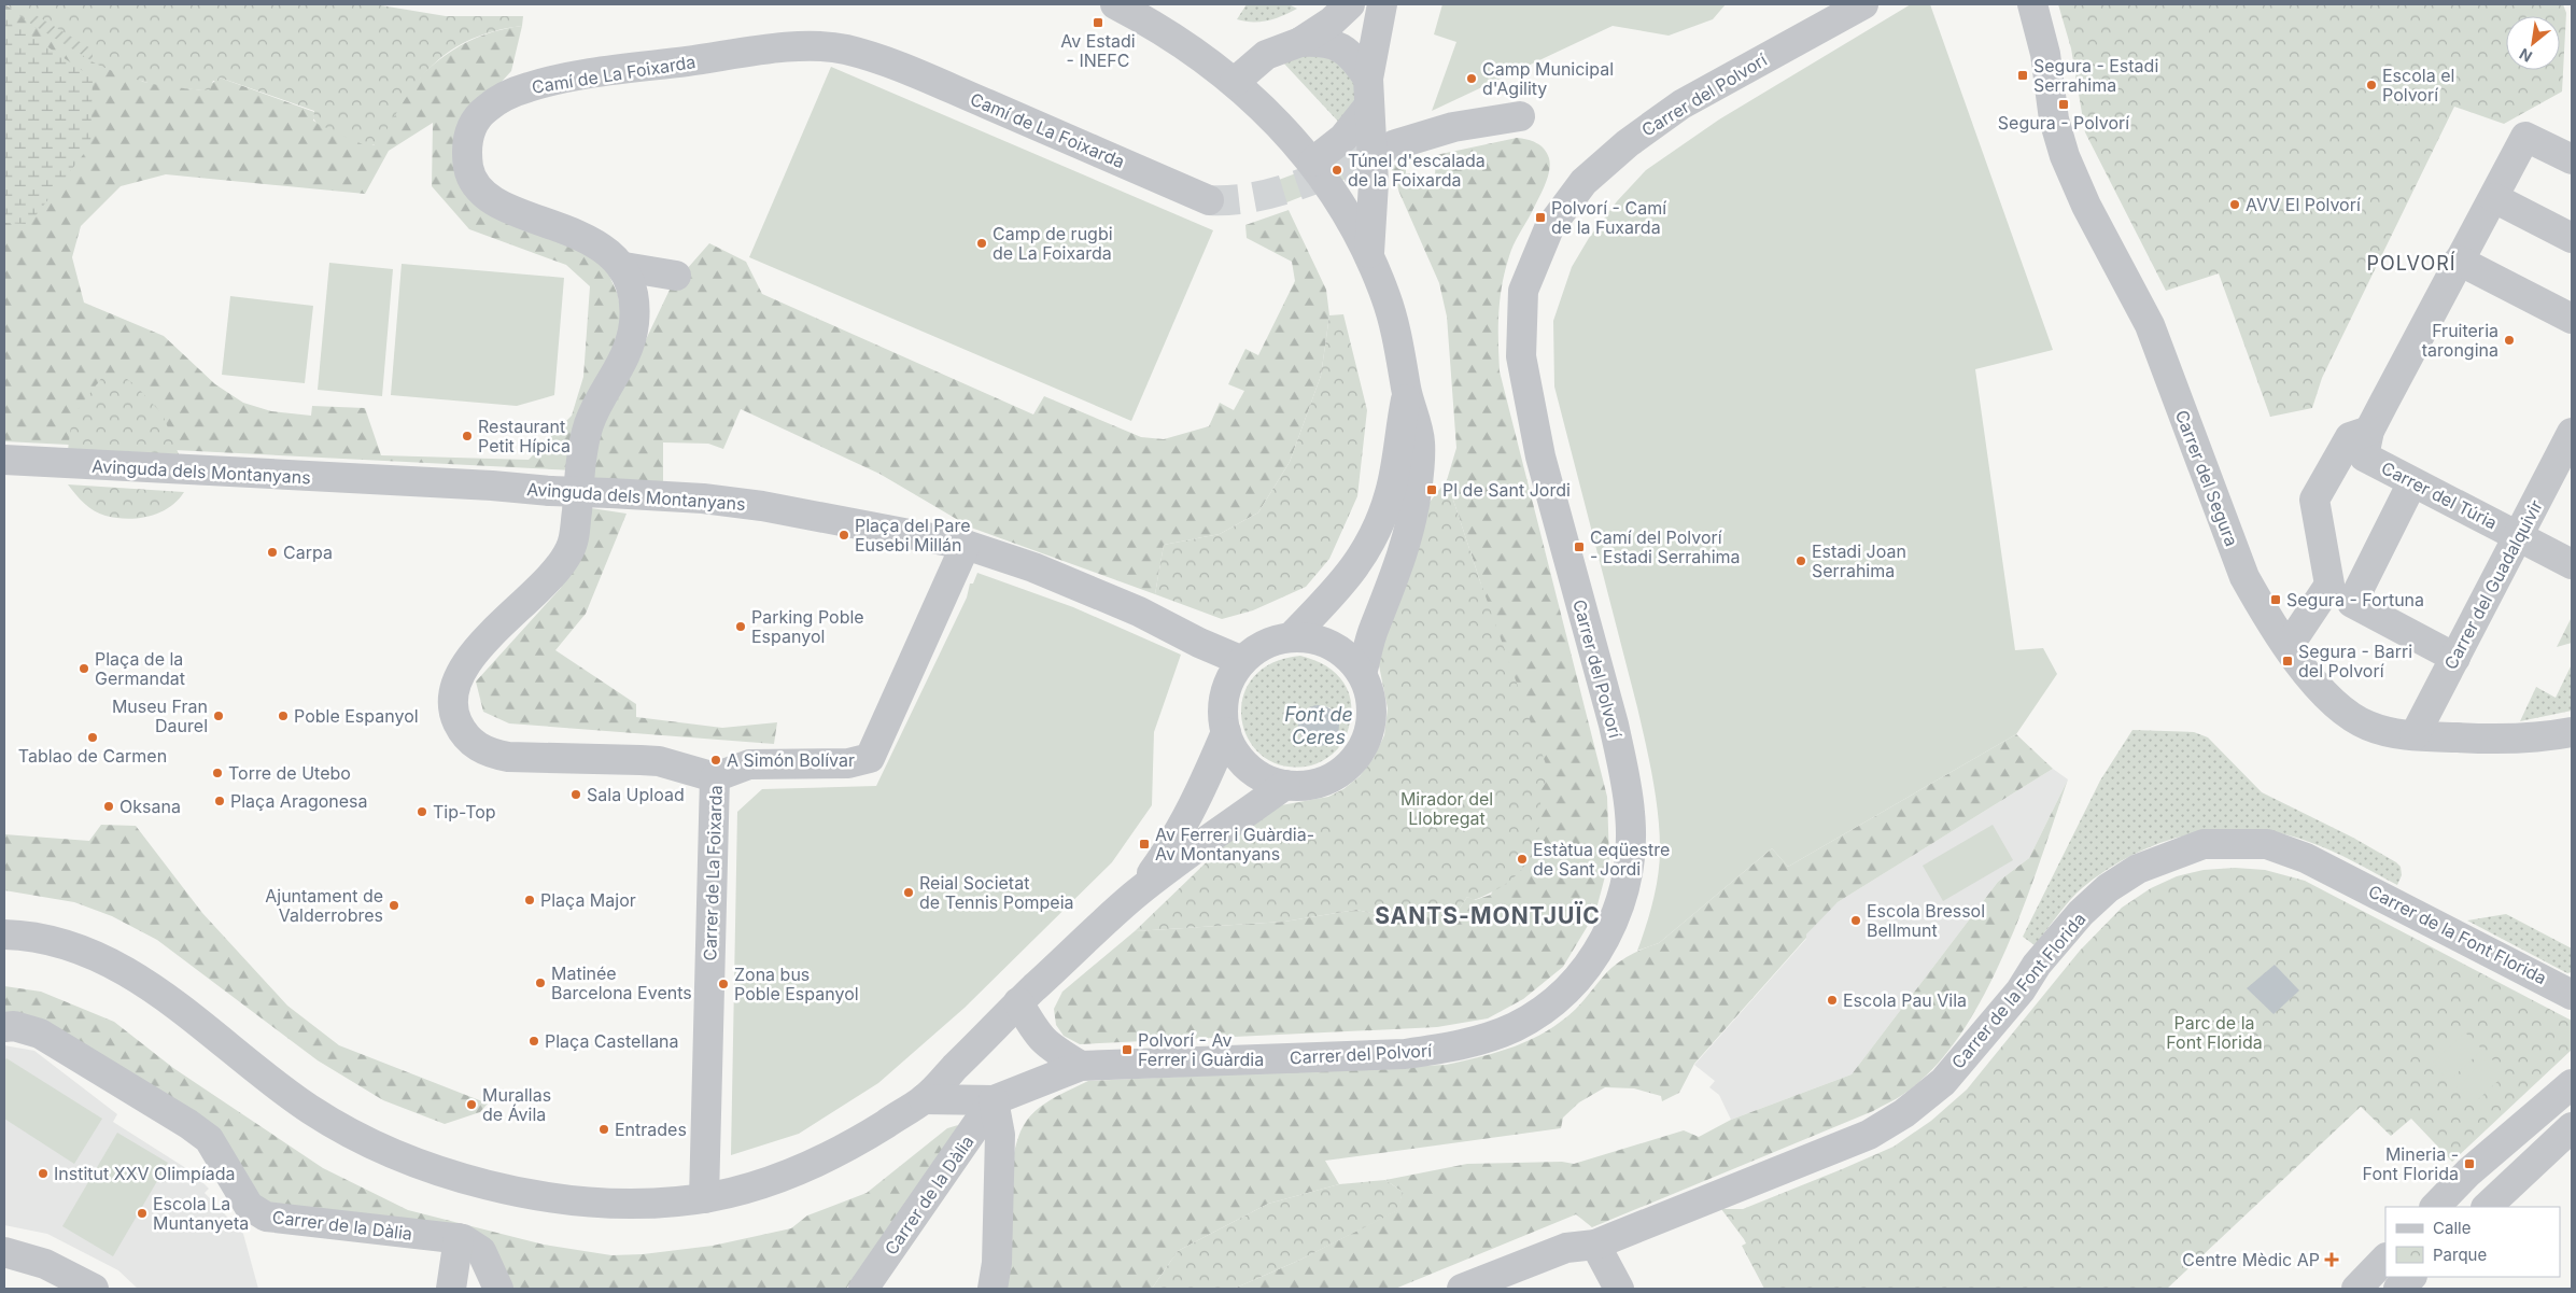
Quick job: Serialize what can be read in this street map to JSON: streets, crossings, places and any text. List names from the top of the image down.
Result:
{
  "streets": {
    "street": [
      "Camí de La Foixarda",
      "Carrer del Polvorí",
      "Avinguda dels Montanyans",
      "Carrer del Segura",
      "Carrer del Túria",
      "Carrer del Guadalquivir",
      "Carrer de La Foixarda",
      "Carrer de la Font Florida",
      "Carrer de la Dàlia"
    ]
  },
  "crossings": [
    ["Carrer del Polvorí", "Carrer de la Dàlia"],
    ["Avinguda dels Montanyans", "Carrer de La Foixarda"],
    ["Carrer del Segura", "Carrer del Guadalquivir"],
    ["Carrer del Túria", "Carrer del Guadalquivir"]
  ],
  "districts": ["POLVORÍ", "SANTS-MONTJUÏC"],
  "water": ["Font de Ceres"],
  "parks": ["Mirador del Llobregat", "Parc de la Font Florida"],
  "places": {
    "transit": [
      "Av Estadi - INEFC",
      "Segura - Estadi Serrahima",
      "Segura - Polvorí",
      "Polvorí - Camí de la Fuxarda",
      "Pl de Sant Jordi",
      "Camí del Polvorí - Estadi Serrahima",
      "Segura - Fortuna",
      "Segura - Barri del Polvorí",
      "Av Ferrer i Guàrdia- Av Montanyans",
      "Polvorí - Av Ferrer i Guàrdia",
      "Mineria - Font Florida"
    ],
    "other": [
      "Camp Municipal d'Agility",
      "Escola el Polvorí",
      "Túnel d'escalada de la Foixarda",
      "AVV El Polvorí",
      "Camp de rugbi de La Foixarda",
      "Fruiteria tarongina",
      "Restaurant Petit Hípica",
      "Plaça del Pare Eusebi Millán",
      "Carpa",
      "Estadi Joan Serrahima",
      "Parking Poble Espanyol",
      "Plaça de la Germandat",
      "Museu Fran Daurel",
      "Poble Espanyol",
      "Tablao de Carmen",
      "A Simón Bolívar",
      "Torre de Utebo",
      "Sala Upload",
      "Plaça Aragonesa",
      "Oksana",
      "Tip-Top",
      "Estàtua eqüestre de Sant Jordi",
      "Reial Societat de Tennis Pompeia",
      "Plaça Major",
      "Ajuntament de Valderrobres",
      "Escola Bressol Bellmunt",
      "Matinée Barcelona Events",
      "Zona bus Poble Espanyol",
      "Escola Pau Vila",
      "Plaça Castellana",
      "Murallas de Ávila",
      "Entrades",
      "Institut XXV Olimpíada",
      "Escola La Muntanyeta"
    ],
    "health": ["Centre Mèdic AP"]
  },
  "legend": ["Calle", "Parque"],
  "north": "bottom left"
}
